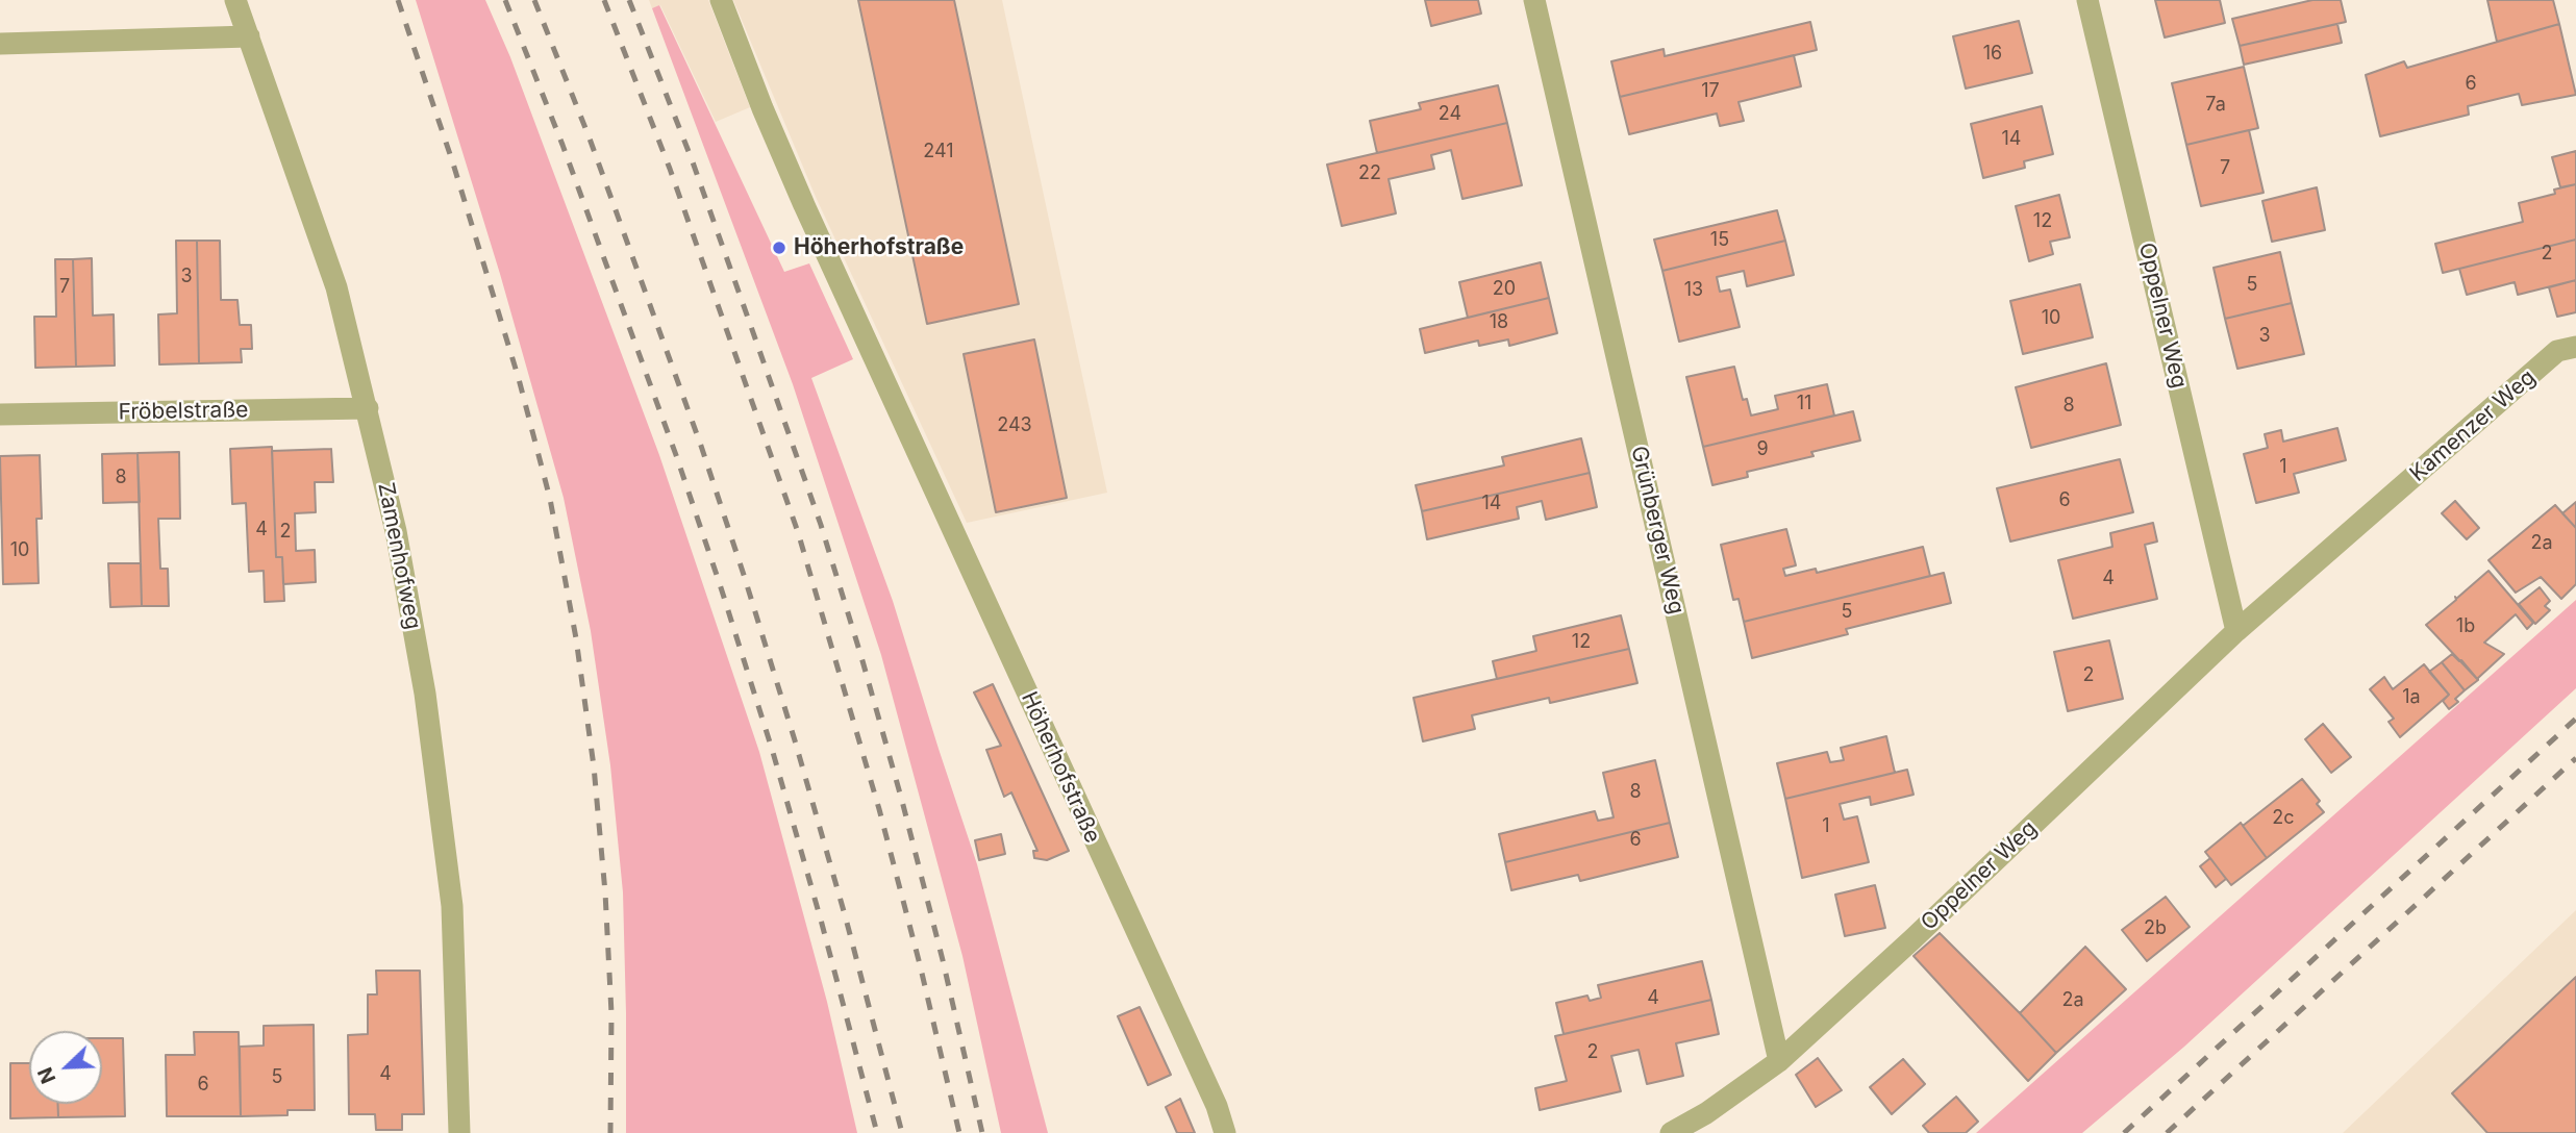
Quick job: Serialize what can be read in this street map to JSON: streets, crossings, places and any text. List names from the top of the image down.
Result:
{
  "streets": {
    "street": [
      "Oppelner Weg",
      "Fröbelstraße",
      "Kamenzer Weg",
      "Grünberger Weg",
      "Zamenhofweg",
      "Höherhofstraße"
    ]
  },
  "crossings": [
    ["Oppelner Weg", "Kamenzer Weg"],
    ["Oppelner Weg", "Grünberger Weg"],
    ["Fröbelstraße", "Zamenhofweg"]
  ],
  "places": ["Höherhofstraße"],
  "house_numbers": [
    "16",
    "6",
    "17",
    "7a",
    "24",
    "14",
    "241",
    "7",
    "22",
    "12",
    "15",
    "2",
    "3",
    "5",
    "7",
    "20",
    "13",
    "10",
    "18",
    "3",
    "11",
    "8",
    "243",
    "9",
    "1",
    "8",
    "6",
    "14",
    "4",
    "2",
    "2a",
    "10",
    "4",
    "5",
    "1b",
    "12",
    "2",
    "1a",
    "8",
    "2c",
    "1",
    "6",
    "2b",
    "4",
    "2a",
    "2",
    "4",
    "5",
    "6"
  ],
  "north": "bottom left"
}
